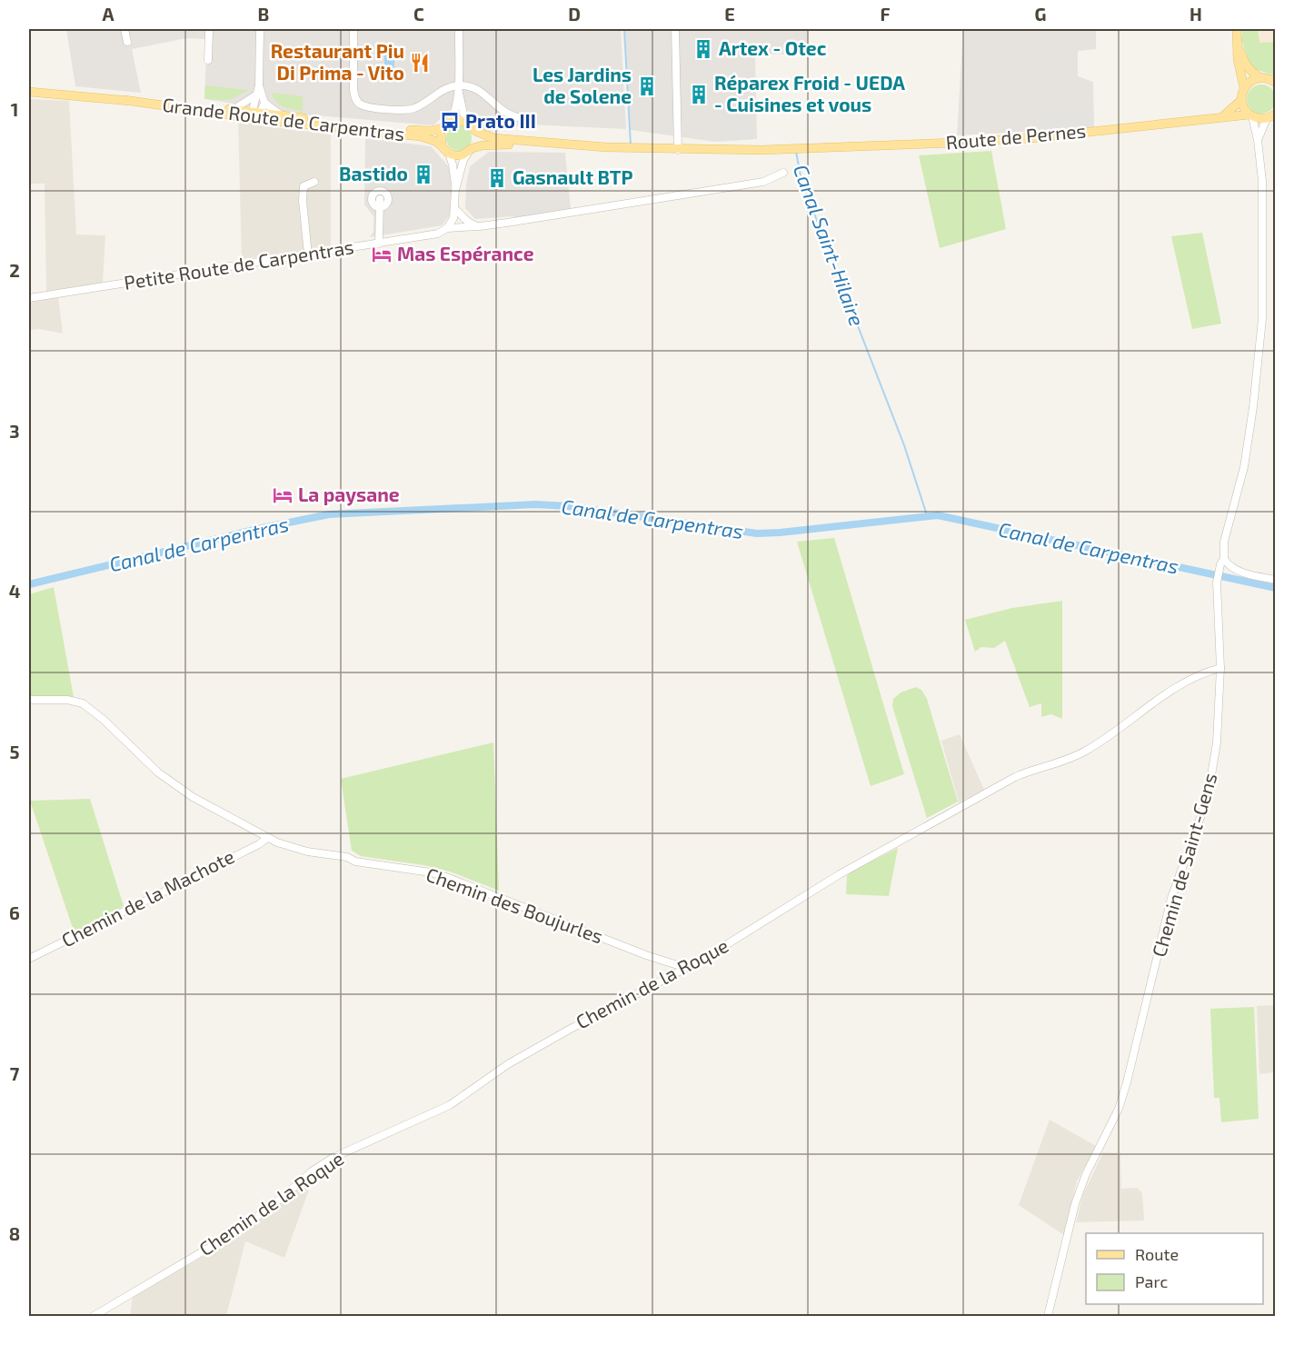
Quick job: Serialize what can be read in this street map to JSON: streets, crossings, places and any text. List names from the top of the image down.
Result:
{
  "streets": {
    "main road": ["Grande Route de Carpentras", "Route de Pernes"],
    "street": [
      "Petite Route de Carpentras",
      "Chemin de Saint-Gens",
      "Chemin de la Machote",
      "Chemin des Boujurles",
      "Chemin de la Roque"
    ]
  },
  "crossings": [
    ["Route de Pernes", "Chemin de Saint-Gens"],
    ["Chemin de Saint-Gens", "Chemin de la Roque"],
    ["Chemin de la Machote", "Chemin des Boujurles"],
    ["Chemin des Boujurles", "Chemin de la Roque"]
  ],
  "water": ["Canal Saint-Hilaire", "Canal de Carpentras"],
  "places": {
    "building": [
      "Artex - Otec",
      "Les Jardins de Solene",
      "Réparex Froid - UEDA - Cuisines et vous",
      "Bastido",
      "Gasnault BTP"
    ],
    "restaurant": ["Restaurant Piu Di Prima - Vito"],
    "bus stop": ["Prato III"],
    "hotel": ["Mas Espérance", "La paysane"]
  },
  "legend": ["Route", "Parc"],
  "grid": {
    "columns": [
      "A",
      "B",
      "C",
      "D",
      "E",
      "F",
      "G",
      "H"
    ],
    "rows": [
      "1",
      "2",
      "3",
      "4",
      "5",
      "6",
      "7",
      "8"
    ]
  }
}
